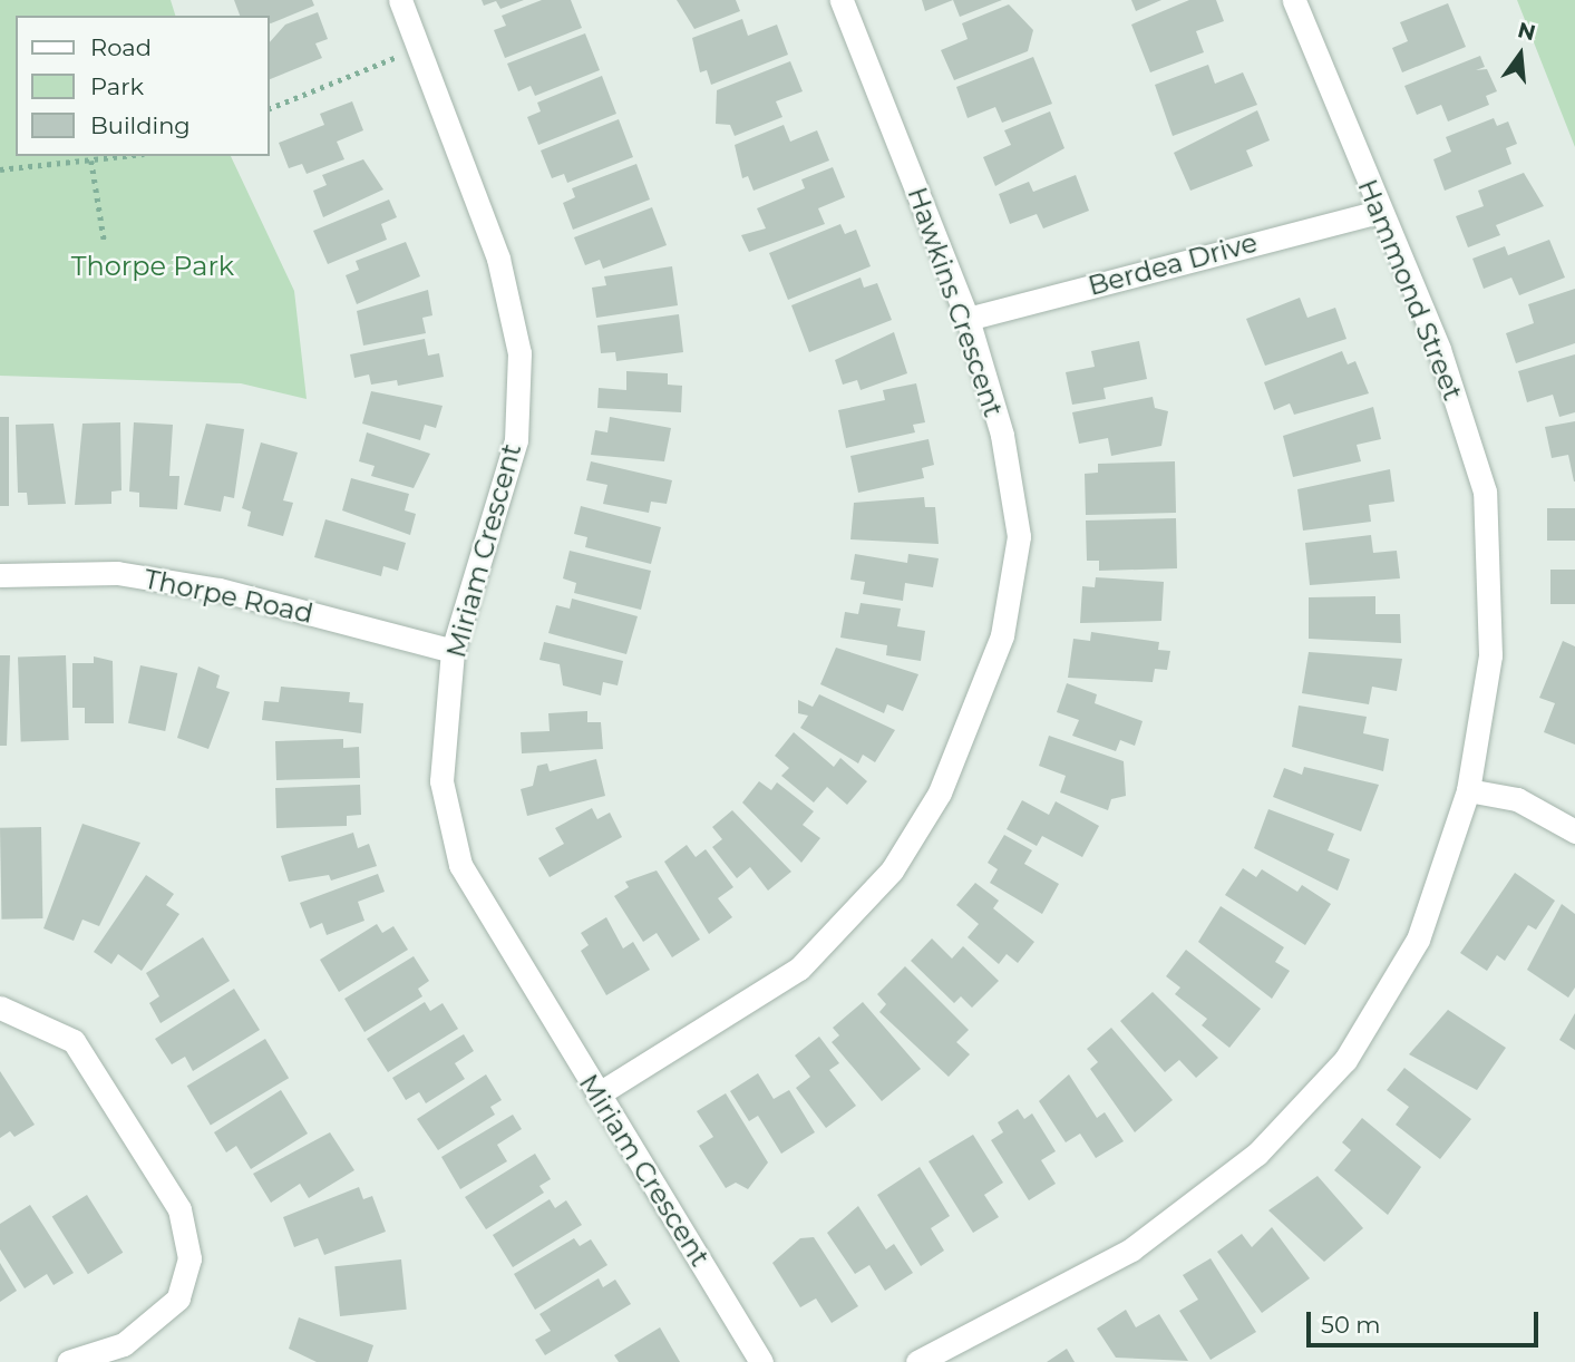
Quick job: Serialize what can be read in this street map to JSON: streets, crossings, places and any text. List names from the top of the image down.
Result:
{
  "streets": {
    "street": [
      "Berdea Drive",
      "Hammond Street",
      "Hawkins Crescent",
      "Miriam Crescent",
      "Thorpe Road"
    ]
  },
  "crossings": [
    ["Berdea Drive", "Hammond Street"],
    ["Berdea Drive", "Hawkins Crescent"],
    ["Hawkins Crescent", "Miriam Crescent"],
    ["Miriam Crescent", "Thorpe Road"]
  ],
  "parks": ["Thorpe Park"],
  "legend": ["Road", "Park", "Building"],
  "scale_bar": "50 m",
  "north": "top"
}
